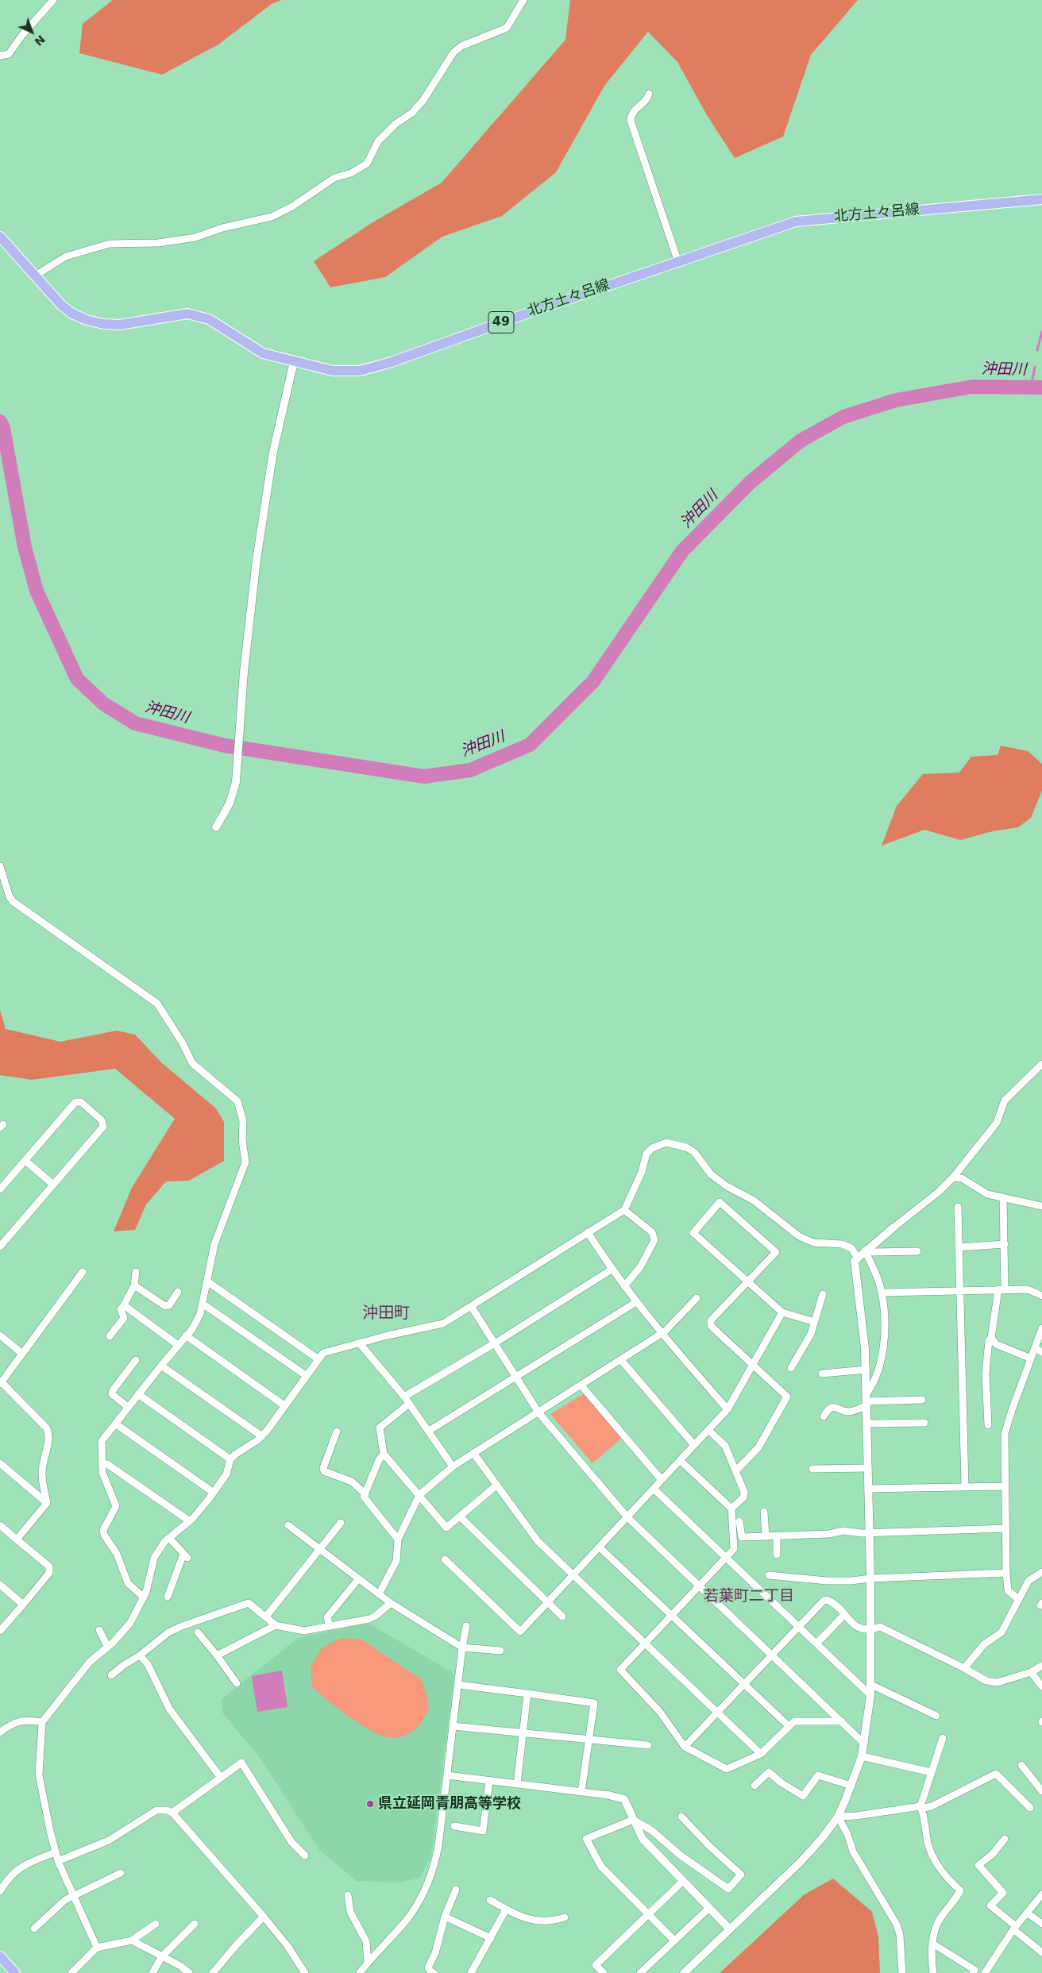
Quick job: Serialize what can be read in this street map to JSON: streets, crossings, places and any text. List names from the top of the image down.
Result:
{
  "streets": {
    "main road": ["北方土々呂線", "49"]
  },
  "districts": ["沖田町", "若葉町二丁目"],
  "water": ["沖田川"],
  "places": ["県立延岡青朋高等学校"],
  "north": "bottom right"
}
